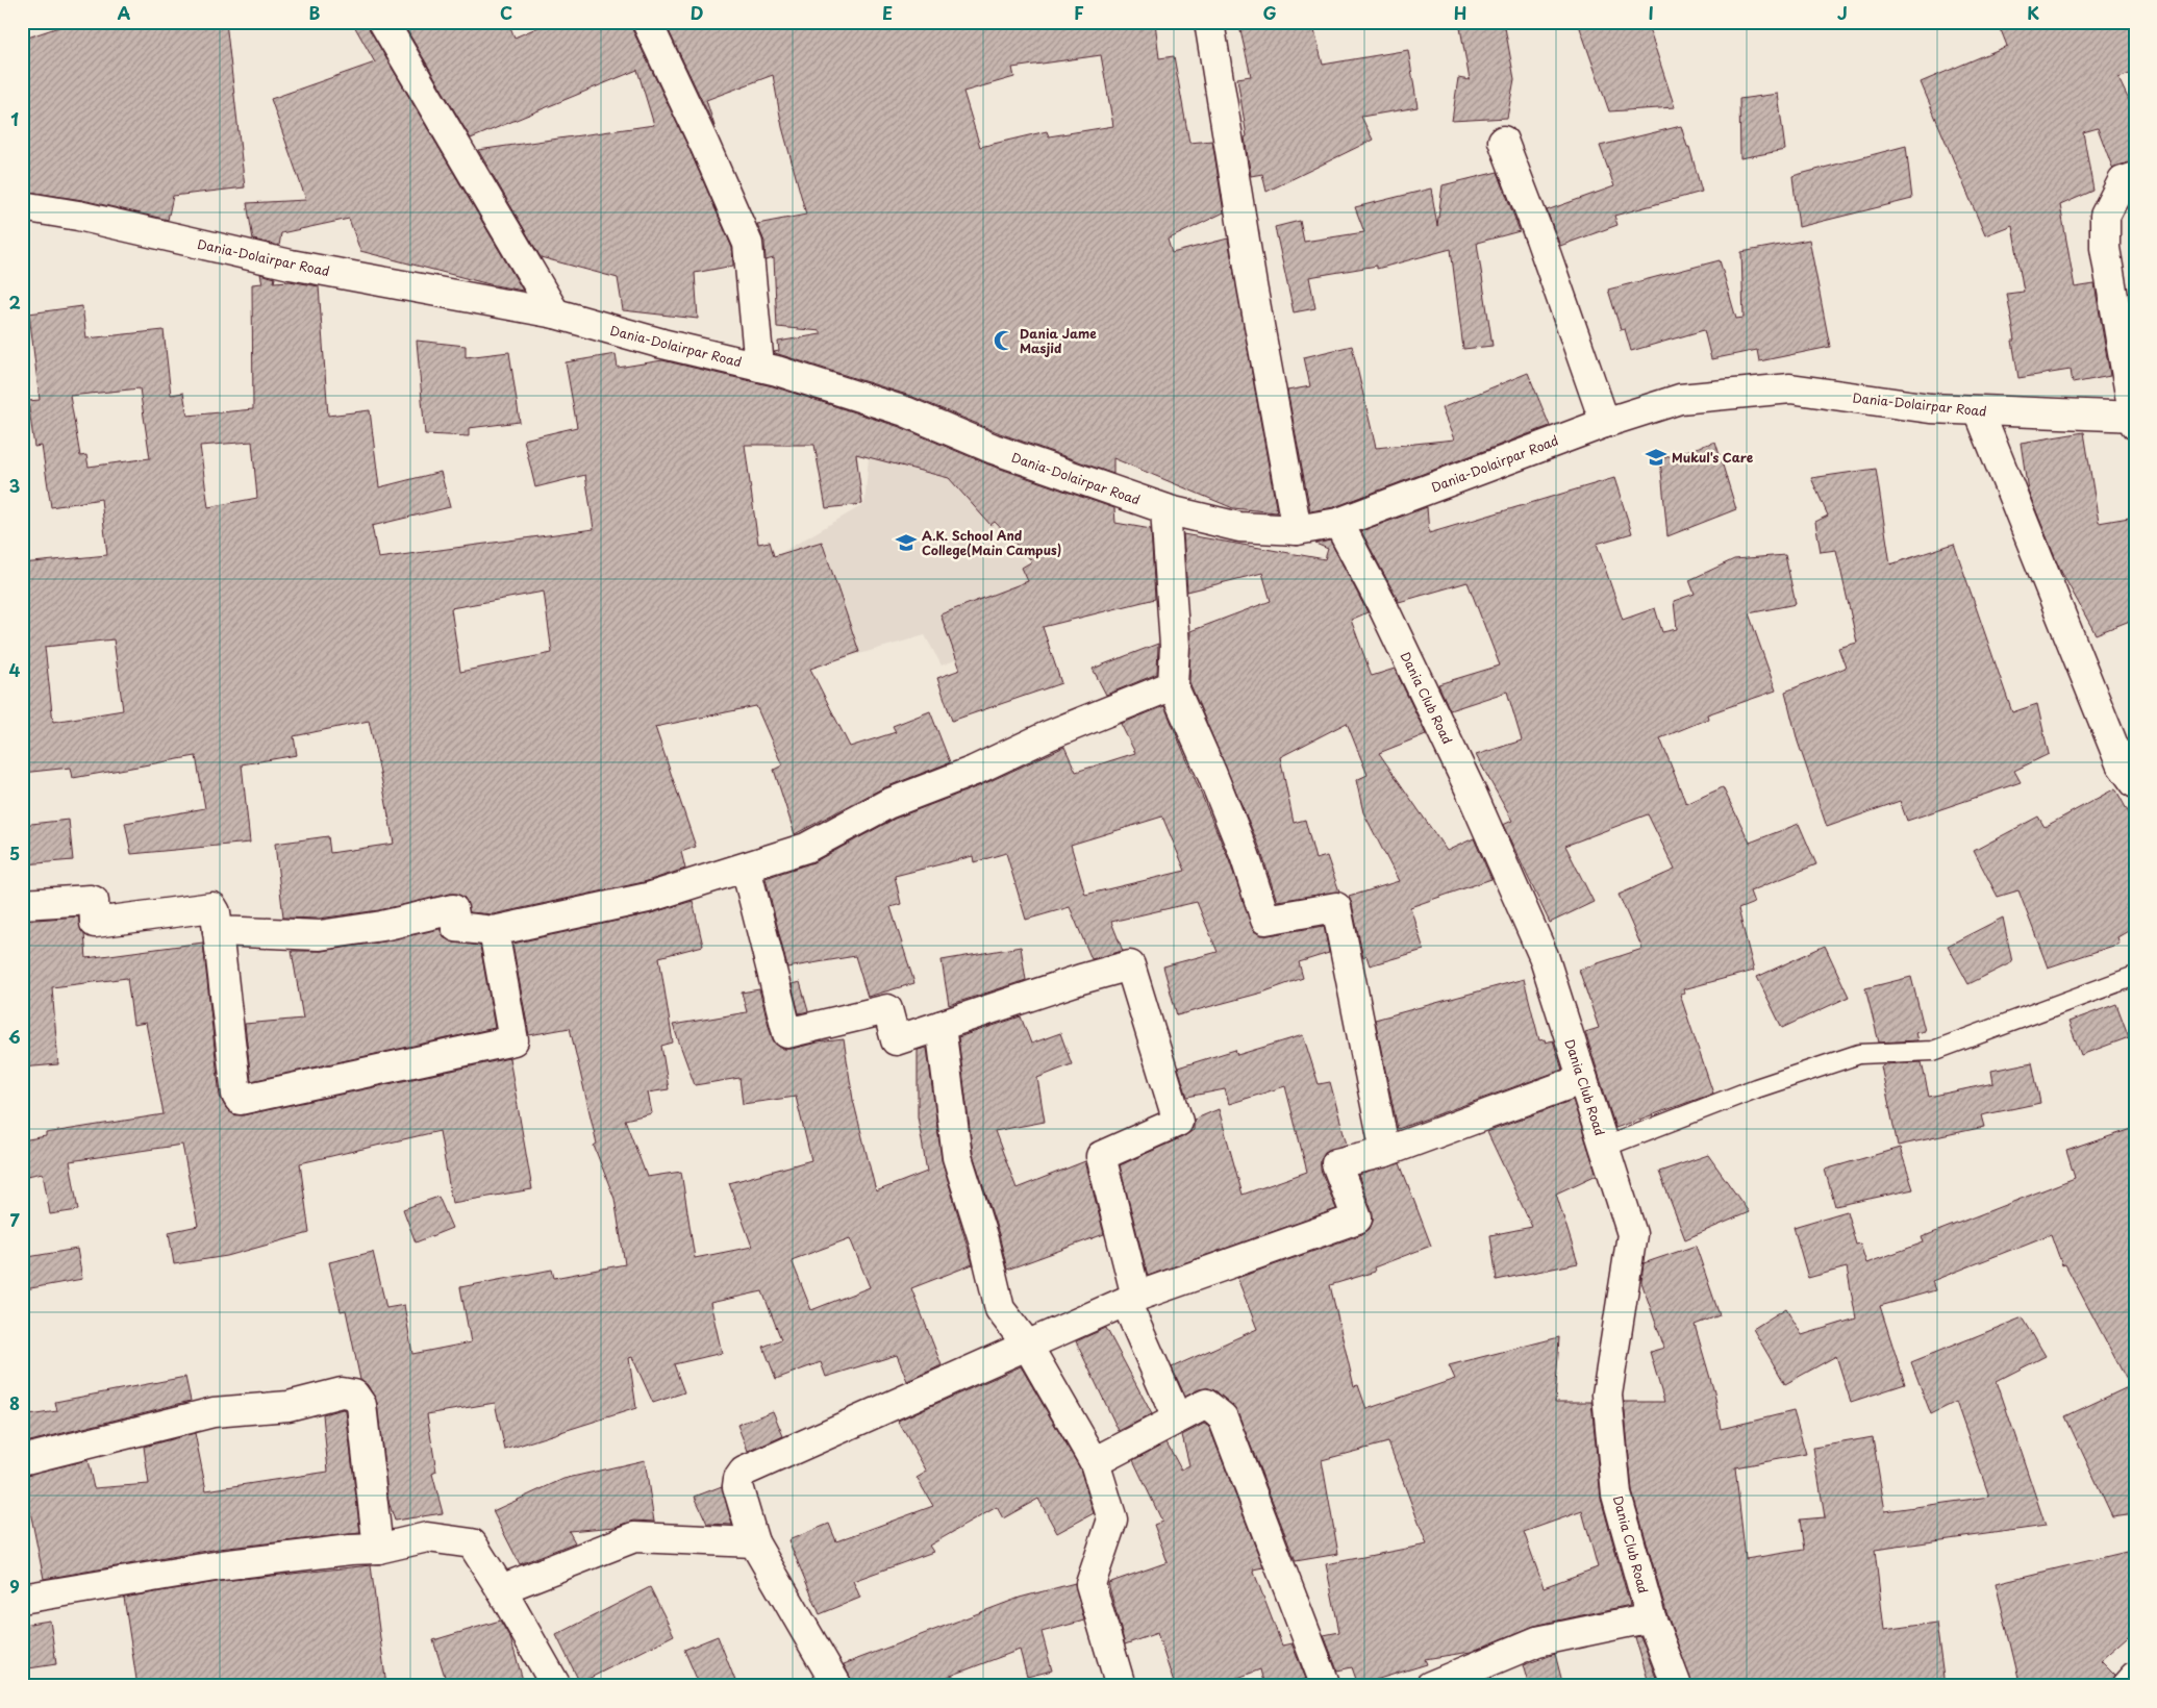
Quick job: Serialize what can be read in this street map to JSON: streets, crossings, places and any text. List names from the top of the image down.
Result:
{
  "streets": {
    "street": ["Dania-Dolairpar Road", "Dania Club Road"]
  },
  "crossings": [
    ["Dania-Dolairpar Road", "Dania Club Road"]
  ],
  "places": {
    "mosque": ["Dania Jame Masjid"],
    "school or university": ["Mukul's Care", "A.K. School And College(Main Campus)"]
  },
  "grid": {
    "columns": [
      "A",
      "B",
      "C",
      "D",
      "E",
      "F",
      "G",
      "H",
      "I",
      "J",
      "K"
    ],
    "rows": [
      "1",
      "2",
      "3",
      "4",
      "5",
      "6",
      "7",
      "8",
      "9"
    ]
  }
}
